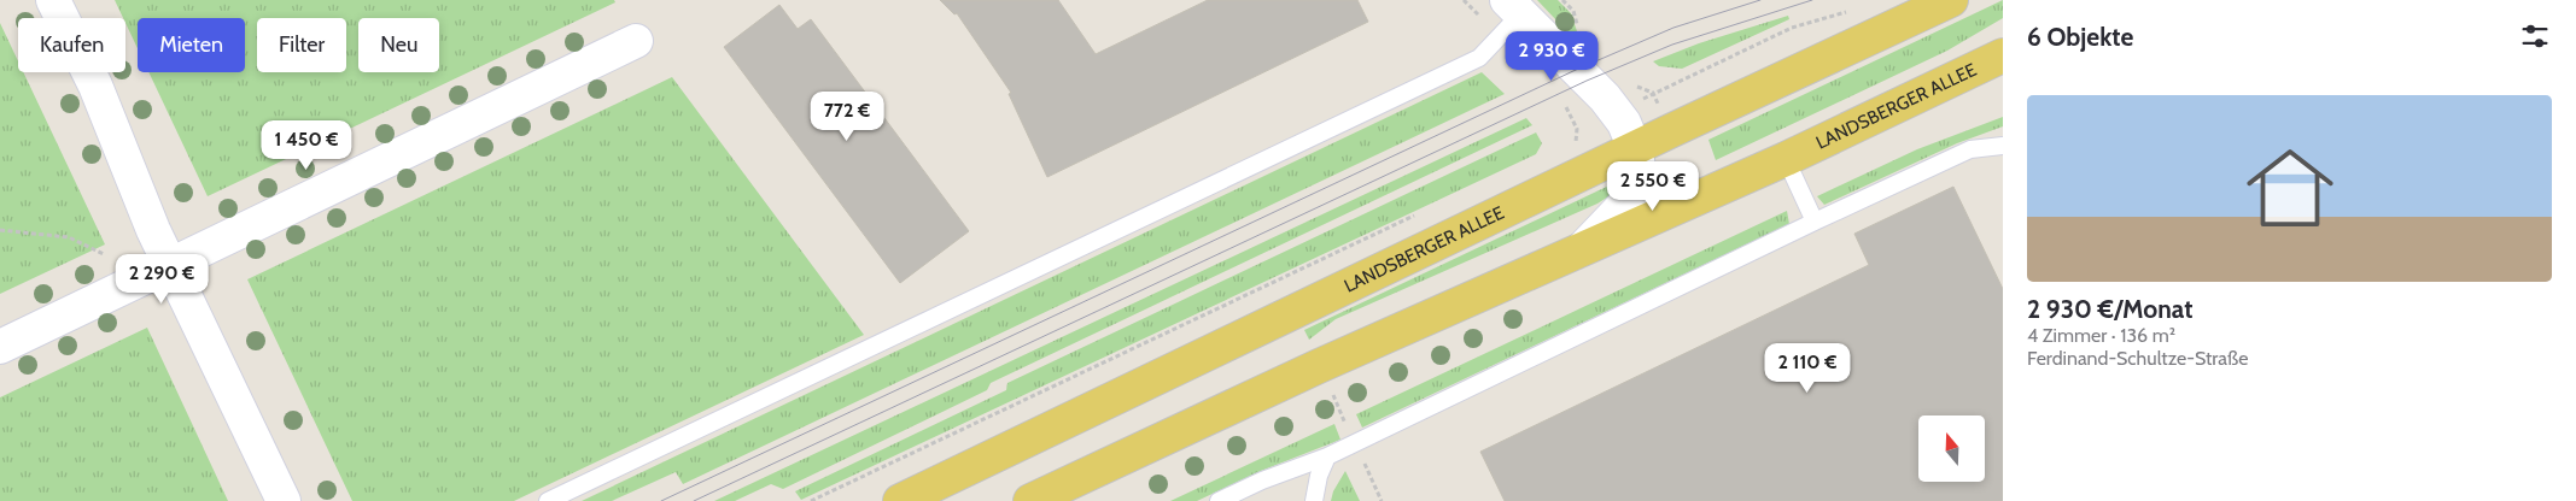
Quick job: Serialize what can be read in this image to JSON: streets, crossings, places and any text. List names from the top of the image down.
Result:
{
  "streets": {
    "main road": ["LANDSBERGER ALLEE"]
  },
  "north": "top",
  "page": {
    "heading": "6 Objekte",
    "chip": [
      "Kaufen",
      "Mieten",
      "Filter",
      "Neu"
    ],
    "price": [
      "2 930 €",
      "772 €",
      "1 450 €",
      "2 550 €",
      "2 290 €",
      "2 110 €"
    ],
    "list": [
      {
        "name": "2 930 €/Monat",
        "note": "4 Zimmer · 136 m² · Ferdinand-Schultze-Straße"
      }
    ]
  }
}
